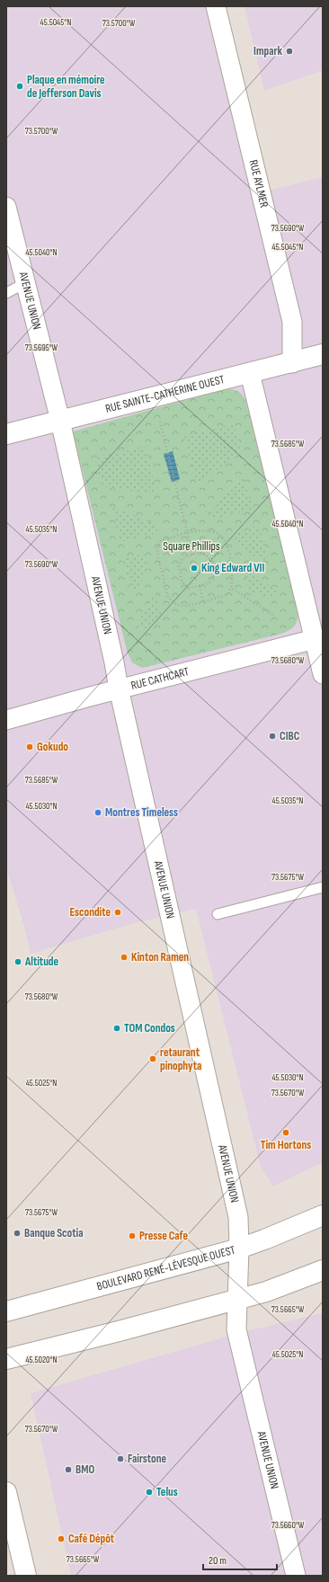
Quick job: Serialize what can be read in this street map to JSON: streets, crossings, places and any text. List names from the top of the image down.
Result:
{
  "streets": {
    "main road": ["RUE SAINTE-CATHERINE OUEST", "BOULEVARD RENÉ-LÉVESQUE OUEST"],
    "street": ["RUE AYLMER", "AVENUE UNION", "RUE CATHCART"]
  },
  "crossings": [
    ["RUE AYLMER", "RUE SAINTE-CATHERINE OUEST"],
    ["AVENUE UNION", "RUE SAINTE-CATHERINE OUEST"],
    ["AVENUE UNION", "RUE CATHCART"],
    ["AVENUE UNION", "BOULEVARD RENÉ-LÉVESQUE OUEST"]
  ],
  "parks": ["Square Phillips"],
  "places": [
    "Impark",
    "Plaque en mémoire de Jefferson Davis",
    "King Edward VII",
    "CIBC",
    "Gokudo",
    "Montres Timeless",
    "Escondite",
    "Kinton Ramen",
    "Altitude",
    "TOM Condos",
    "retaurant pinophyta",
    "Tim Hortons",
    "Banque Scotia",
    "Presse Cafe",
    "Fairstone",
    "BMO",
    "Telus",
    "Café Dépôt"
  ],
  "scale_bar": "20 m",
  "coordinates": [
    "45.5045°N",
    "73.5700°W",
    "73.5690°W",
    "45.5040°N",
    "73.5695°W",
    "73.5685°W",
    "45.5035°N",
    "73.5680°W",
    "45.5030°N",
    "73.5675°W",
    "45.5025°N",
    "73.5670°W",
    "73.5665°W",
    "45.5020°N",
    "73.5660°W"
  ]
}
